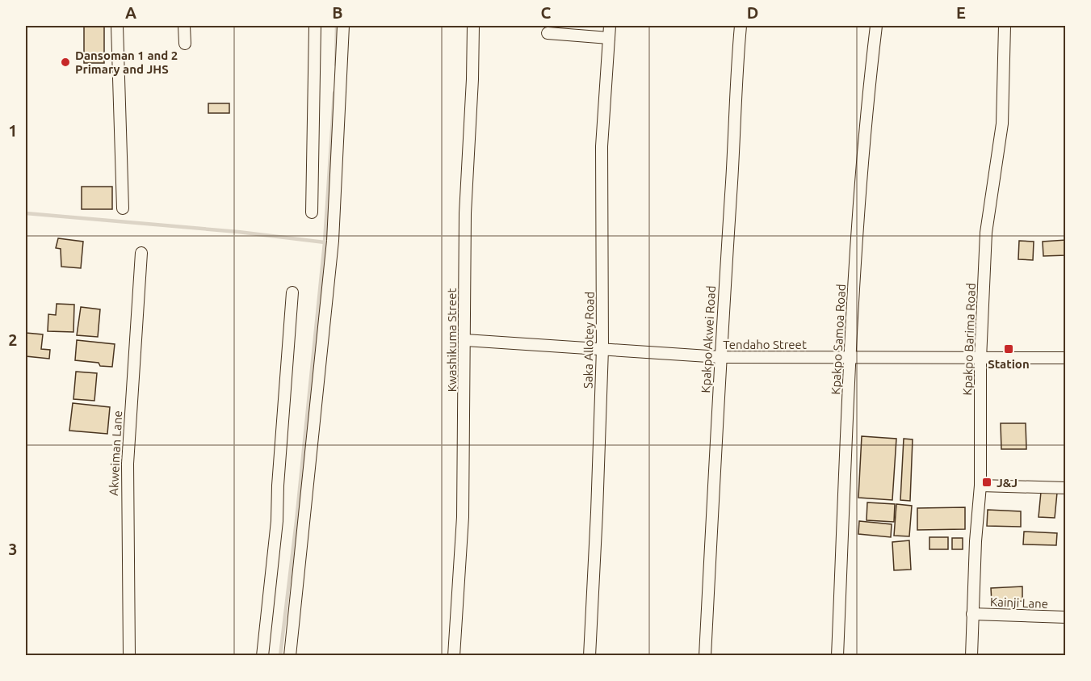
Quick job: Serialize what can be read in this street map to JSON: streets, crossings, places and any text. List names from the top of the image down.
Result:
{
  "streets": {
    "street": [
      "Kpakpo Akwei Road",
      "Kpakpo Samoa Road",
      "Kpakpo Barima Road",
      "Kwashikuma Street",
      "Saka Allotey Road",
      "Tendaho Street",
      "Akweiman Lane",
      "Kainji Lane"
    ]
  },
  "crossings": [
    ["Kpakpo Akwei Road", "Tendaho Street"],
    ["Kpakpo Samoa Road", "Tendaho Street"],
    ["Kpakpo Barima Road", "Tendaho Street"],
    ["Kpakpo Barima Road", "Kainji Lane"],
    ["Kwashikuma Street", "Tendaho Street"],
    ["Saka Allotey Road", "Tendaho Street"]
  ],
  "places": {
    "other": ["Dansoman 1 and 2 Primary and JHS"],
    "transit": ["Station", "J&J"]
  },
  "grid": {
    "columns": [
      "A",
      "B",
      "C",
      "D",
      "E"
    ],
    "rows": ["1", "2", "3"]
  }
}
